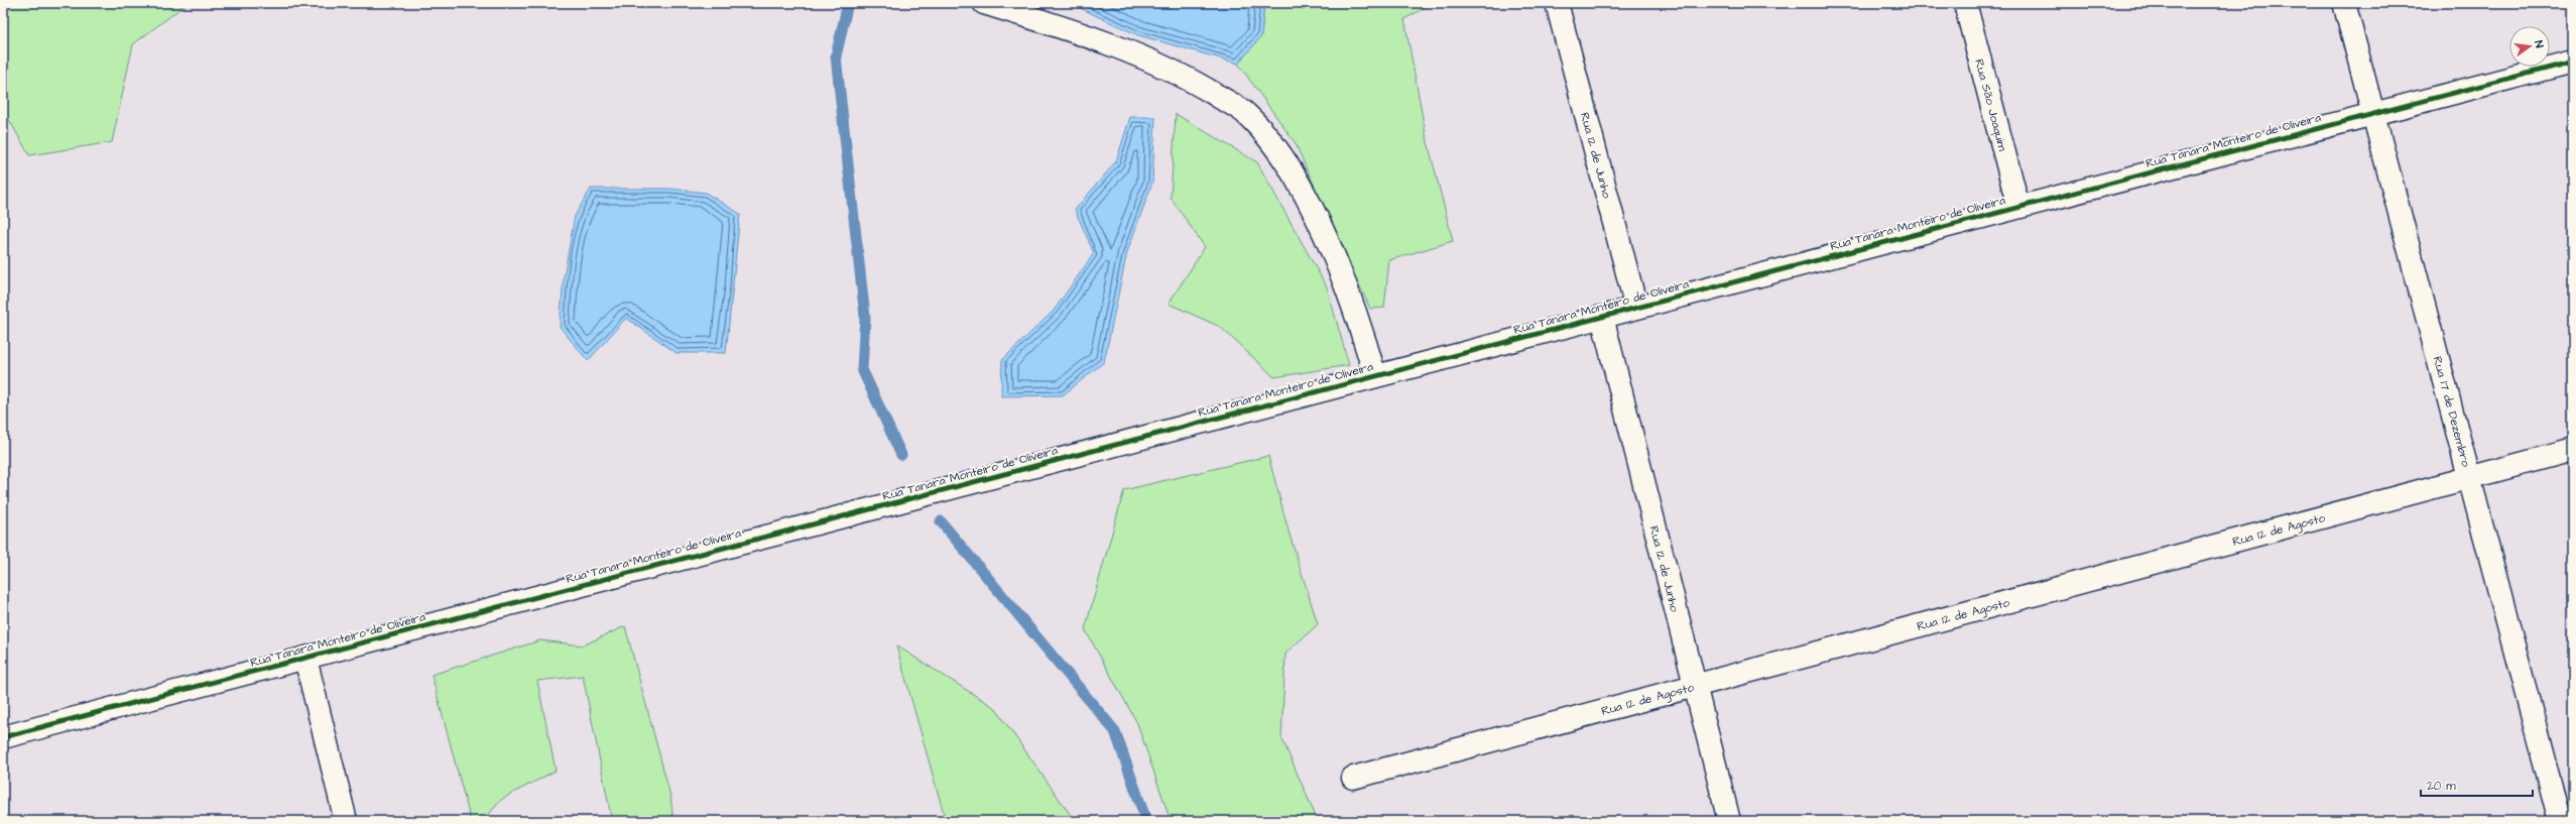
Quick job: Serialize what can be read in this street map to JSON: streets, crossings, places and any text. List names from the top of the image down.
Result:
{
  "streets": {
    "street": [
      "Rua São Joaquim",
      "Rua Tanara Monteiro de Oliveira",
      "Rua 12 de Junho",
      "Rua 17 de Dezembro",
      "Rua 12 de Agosto"
    ]
  },
  "crossings": [
    ["Rua São Joaquim", "Rua Tanara Monteiro de Oliveira"],
    ["Rua Tanara Monteiro de Oliveira", "Rua 12 de Junho"],
    ["Rua Tanara Monteiro de Oliveira", "Rua 17 de Dezembro"],
    ["Rua 12 de Junho", "Rua 12 de Agosto"],
    ["Rua 17 de Dezembro", "Rua 12 de Agosto"]
  ],
  "scale_bar": "20 m",
  "north": "right"
}
